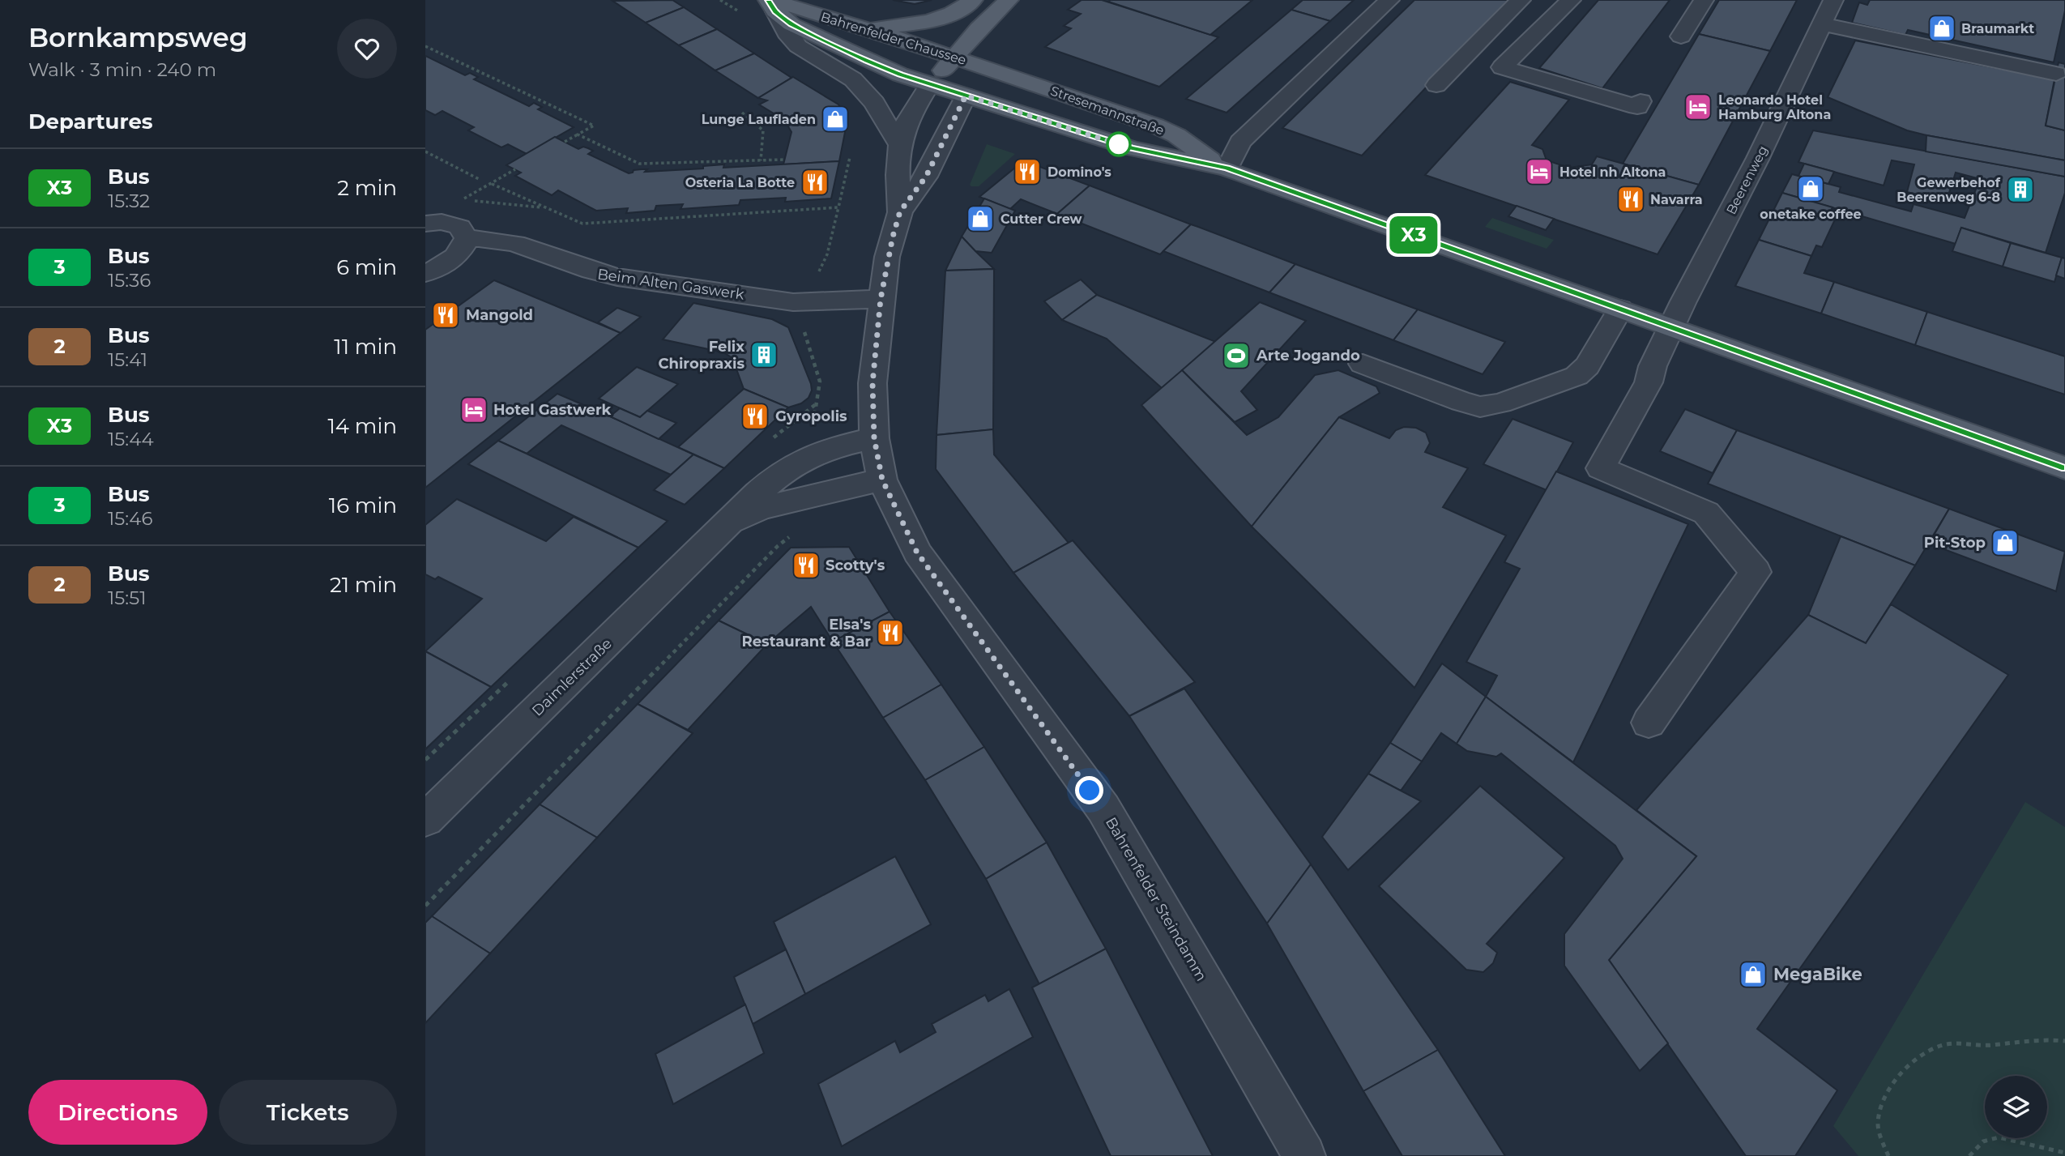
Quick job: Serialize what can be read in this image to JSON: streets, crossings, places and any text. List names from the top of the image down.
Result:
{
  "streets": {
    "main road": ["Bahrenfelder Chaussee", "Stresemannstraße"],
    "street": [
      "Beerenweg",
      "Beim Alten Gaswerk",
      "Daimlerstraße",
      "Bahrenfelder Steindamm"
    ]
  },
  "crossings": [
    ["Bahrenfelder Chaussee", "Stresemannstraße"],
    ["Bahrenfelder Chaussee", "Bahrenfelder Steindamm"],
    ["Stresemannstraße", "Beerenweg"],
    ["Stresemannstraße", "Bahrenfelder Steindamm"],
    ["Beim Alten Gaswerk", "Bahrenfelder Steindamm"],
    ["Daimlerstraße", "Bahrenfelder Steindamm"]
  ],
  "places": {
    "shop": [
      "Braumarkt",
      "Lunge Laufladen",
      "onetake coffee",
      "Cutter Crew",
      "Pit-Stop",
      "MegaBike"
    ],
    "hotel": ["Leonardo Hotel Hamburg Altona", "Hotel nh Altona", "Hotel Gastwerk"],
    "restaurant": [
      "Domino's",
      "Osteria La Botte",
      "Navarra",
      "Mangold",
      "Gyropolis",
      "Scotty's",
      "Elsa's Restaurant & Bar"
    ],
    "building": ["Gewerbehof Beerenweg 6-8", "Felix Chiropraxis"],
    "sports": ["Arte Jogando"]
  },
  "lines": ["bus line X3"],
  "page": {
    "heading": [
      ["Bornkampsweg", "Walk · 3 min · 240 m"],
      "Departures"
    ],
    "on_map": "X3",
    "list": [
      {
        "mark": "X3",
        "name": "Bus",
        "note": "15:32",
        "value": "2 min"
      },
      {
        "mark": "3",
        "name": "Bus",
        "note": "15:36",
        "value": "6 min"
      },
      {
        "mark": "2",
        "name": "Bus",
        "note": "15:41",
        "value": "11 min"
      },
      {
        "mark": "X3",
        "name": "Bus",
        "note": "15:44",
        "value": "14 min"
      },
      {
        "mark": "3",
        "name": "Bus",
        "note": "15:46",
        "value": "16 min"
      },
      {
        "mark": "2",
        "name": "Bus",
        "note": "15:51",
        "value": "21 min"
      }
    ],
    "buttons": ["Directions", "Tickets"]
  }
}
